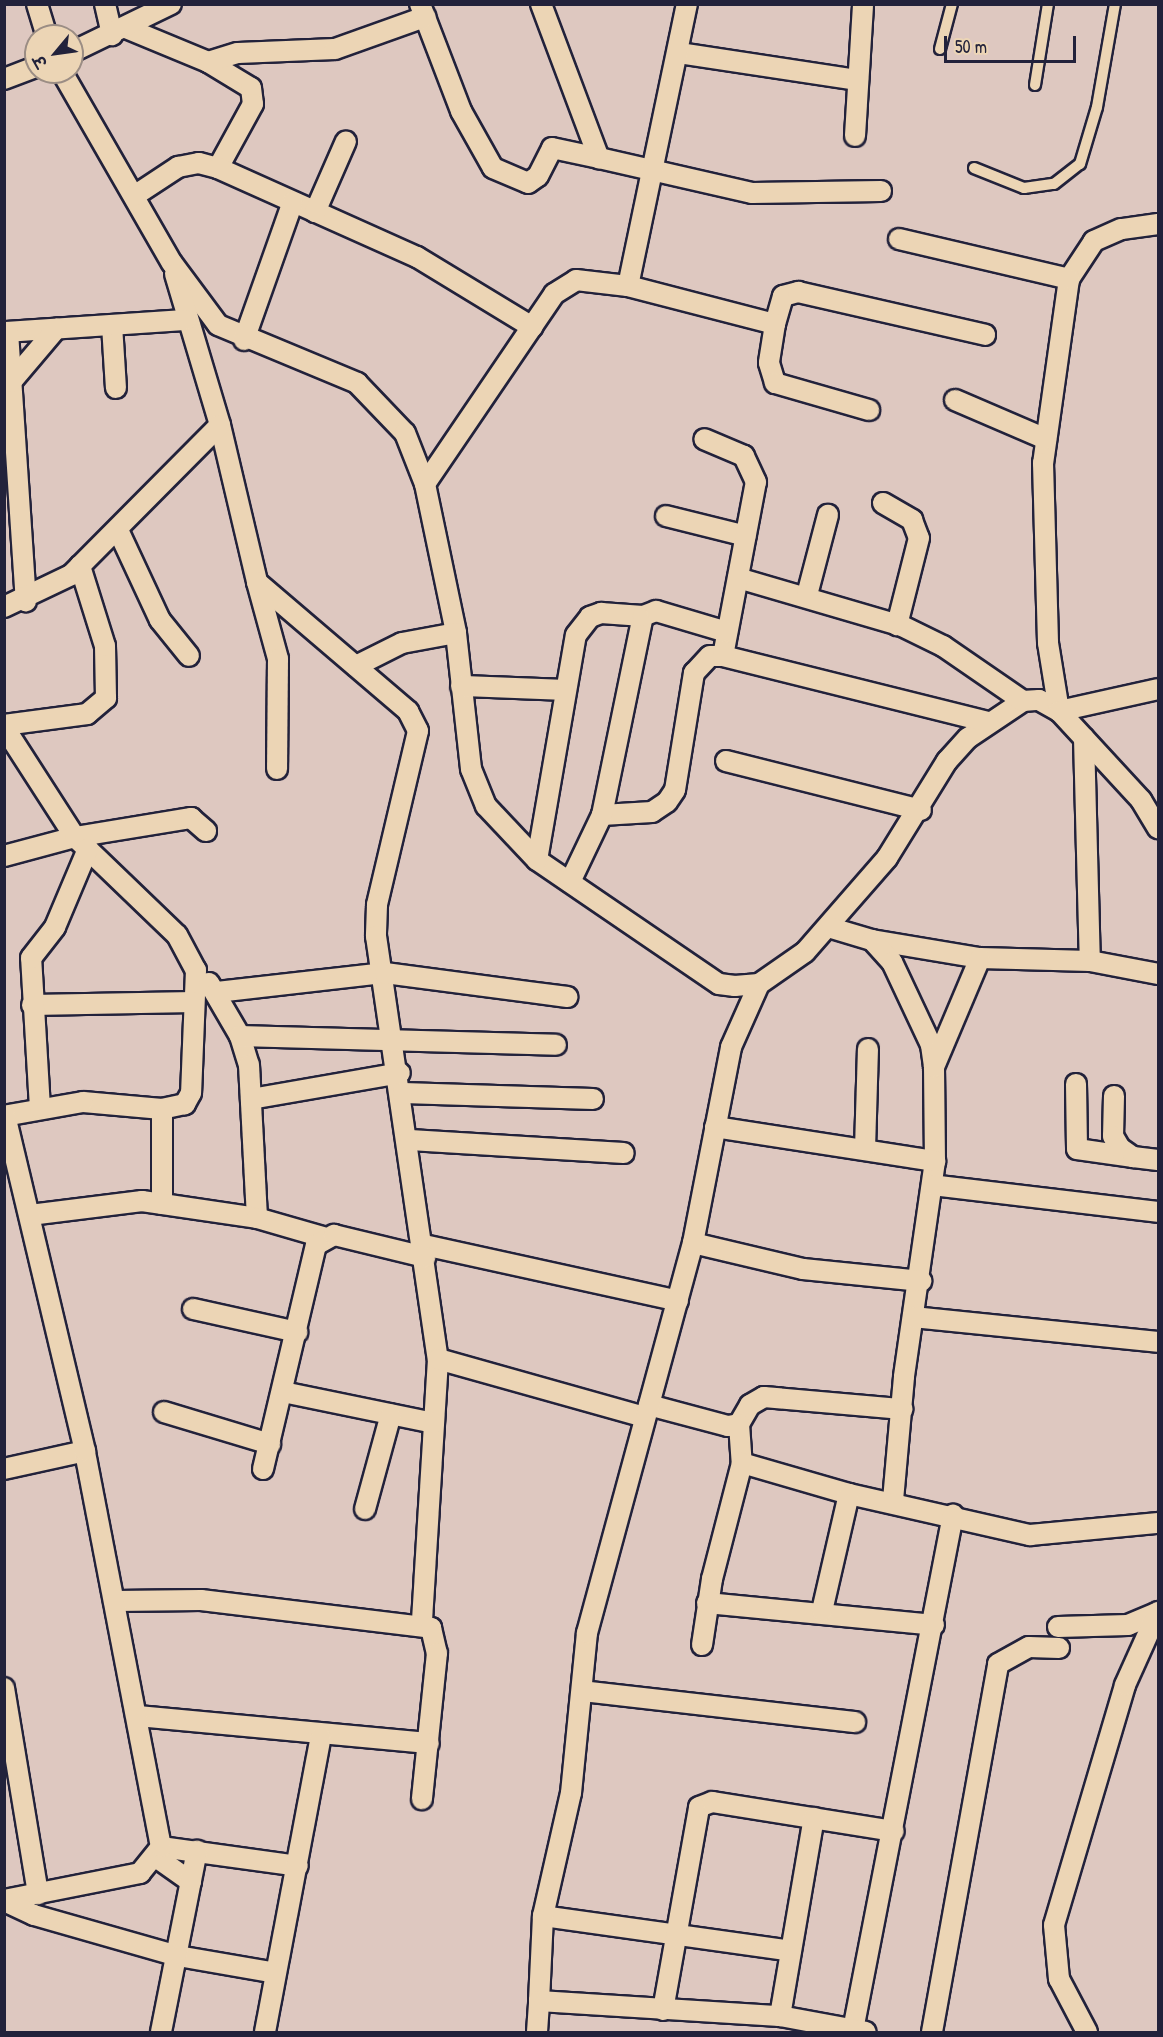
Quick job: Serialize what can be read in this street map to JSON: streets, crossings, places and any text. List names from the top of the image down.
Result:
{
  "scale_bar": "50 m",
  "north": "bottom left"
}
